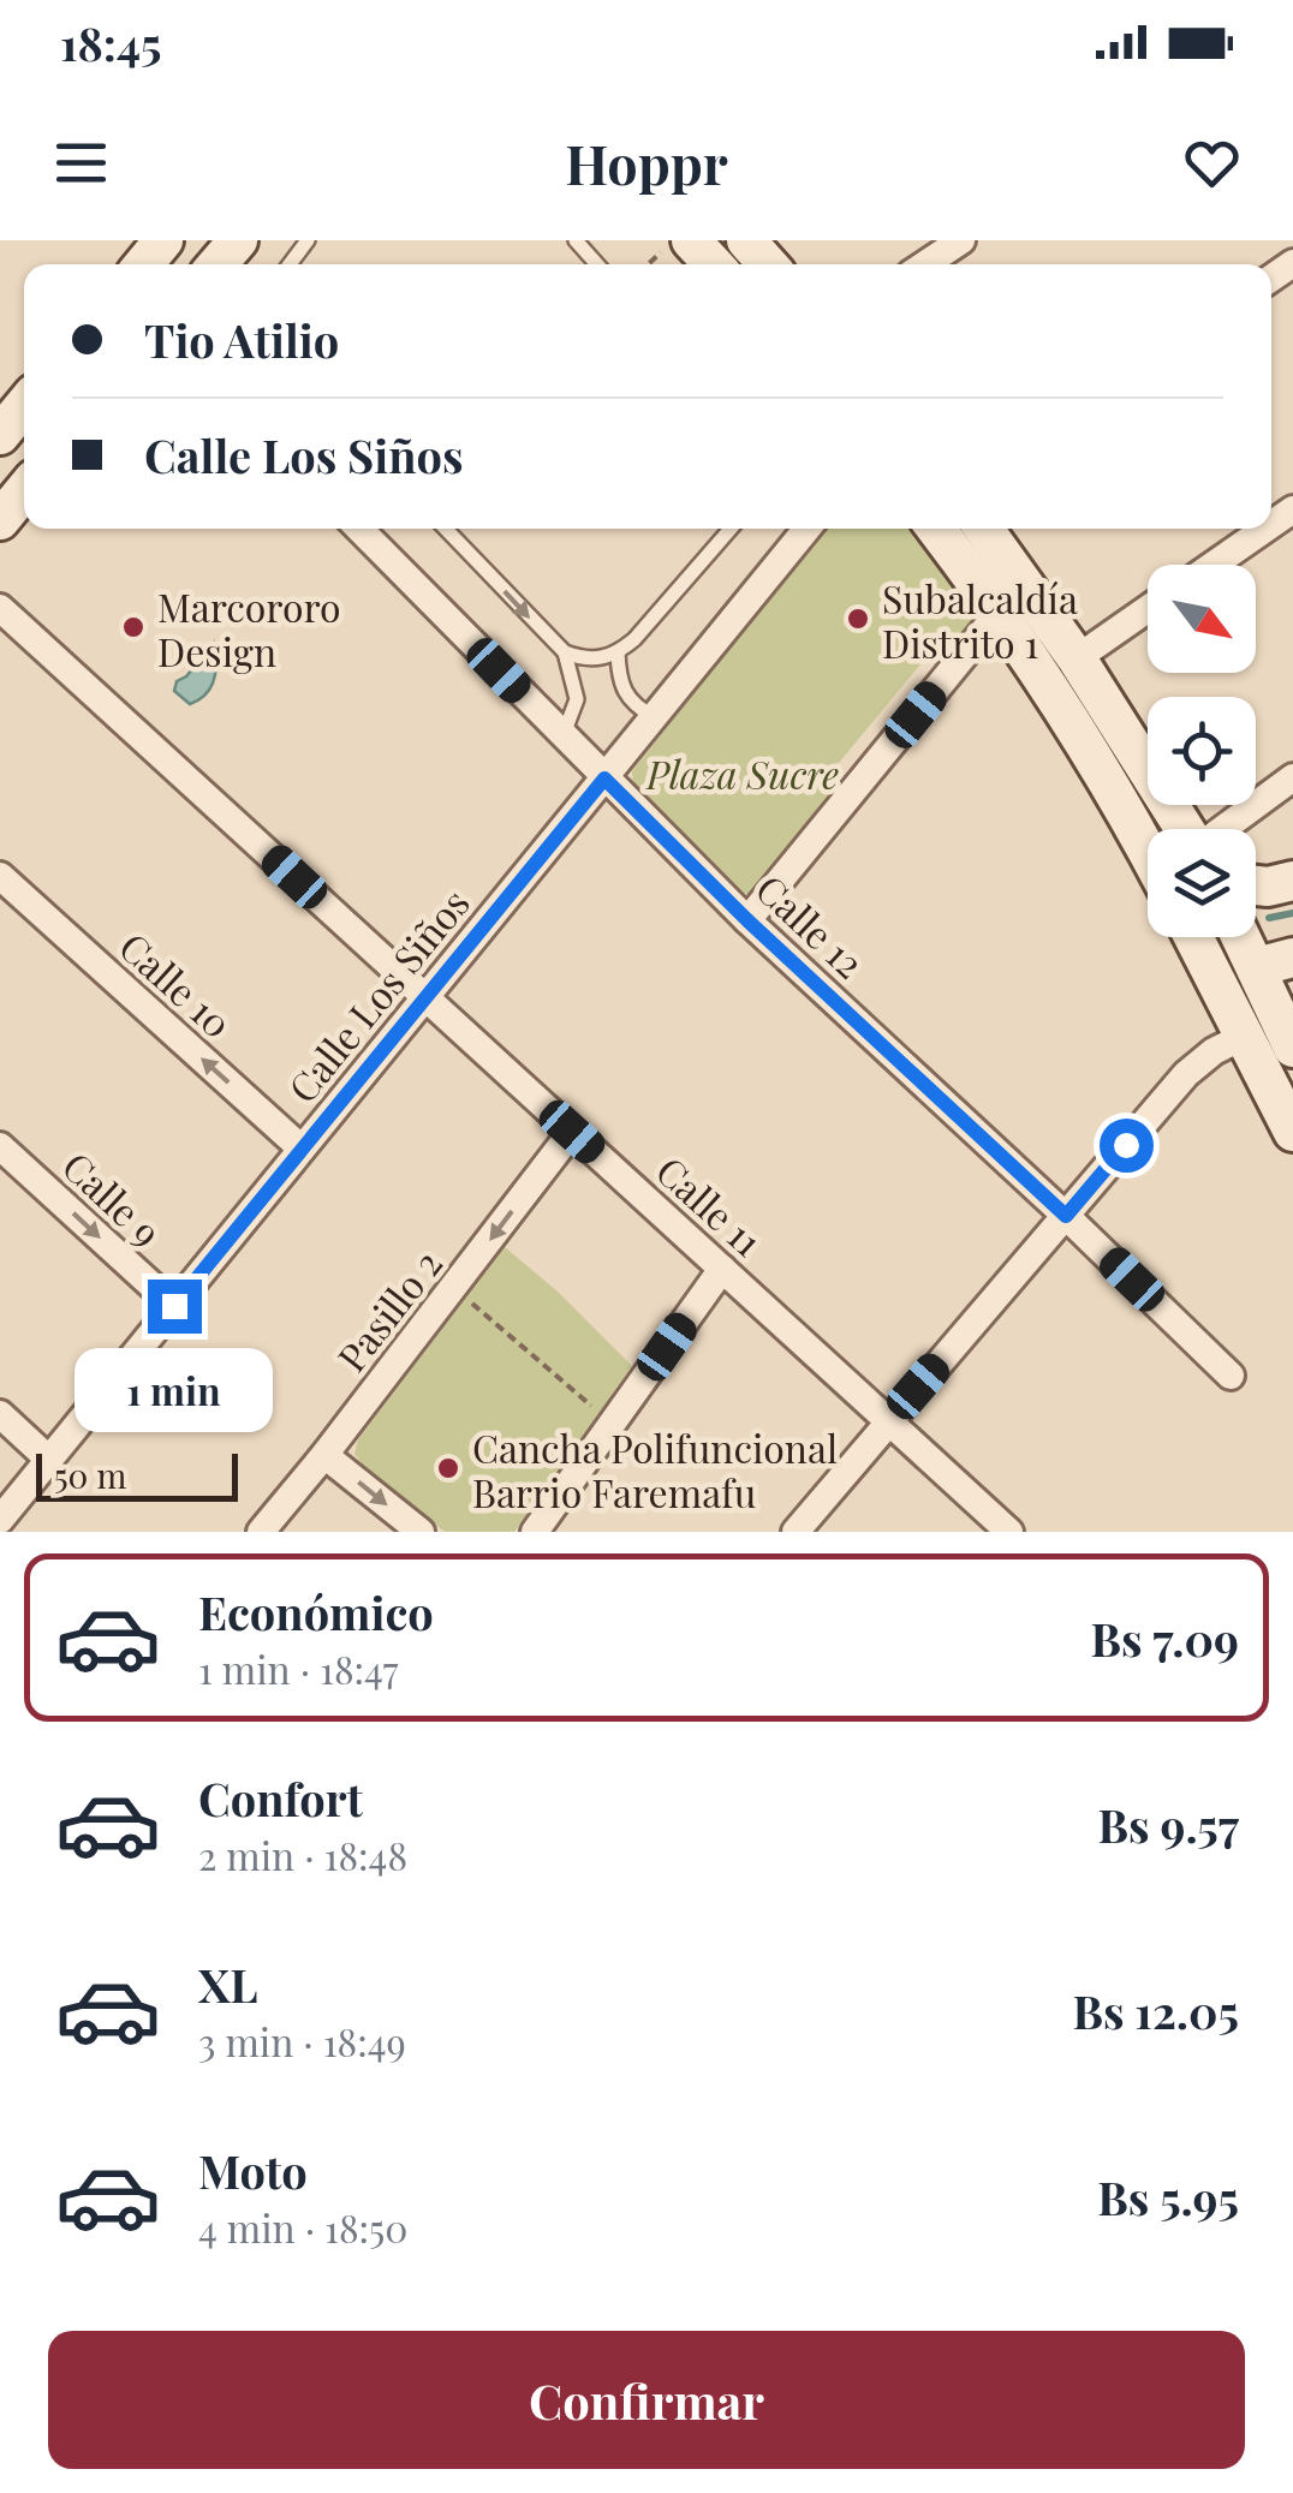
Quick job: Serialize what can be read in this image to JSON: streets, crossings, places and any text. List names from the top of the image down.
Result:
{
  "streets": {
    "street": [
      "Calle 12",
      "Calle 10",
      "Calle Los Siños",
      "Calle 9",
      "Calle 11",
      "Pasillo 2"
    ]
  },
  "crossings": [
    ["Calle 12", "Calle Los Siños"],
    ["Calle 10", "Calle Los Siños"],
    ["Calle Los Siños", "Calle 9"],
    ["Calle Los Siños", "Calle 11"],
    ["Calle 11", "Pasillo 2"]
  ],
  "one_way": ["Calle 10", "Calle 9"],
  "parks": ["Plaza Sucre"],
  "places": ["Subalcaldía Distrito 1", "Marcororo Design", "Cancha Polifuncional Barrio Faremafu"],
  "scale_bar": "50 m",
  "north": "bottom right",
  "page": {
    "status": "18:45",
    "header": "Hoppr",
    "banner": ["Tio Atilio", "Calle Los Siños"],
    "bubble": "1 min",
    "scale": "50 m",
    "list": [
      {
        "name": "Económico",
        "note": "1 min · 18:47",
        "value": "Bs 7.09"
      },
      {
        "name": "Confort",
        "note": "2 min · 18:48",
        "value": "Bs 9.57"
      },
      {
        "name": "XL",
        "note": "3 min · 18:49",
        "value": "Bs 12.05"
      },
      {
        "name": "Moto",
        "note": "4 min · 18:50",
        "value": "Bs 5.95"
      }
    ],
    "buttons": "Confirmar"
  }
}
